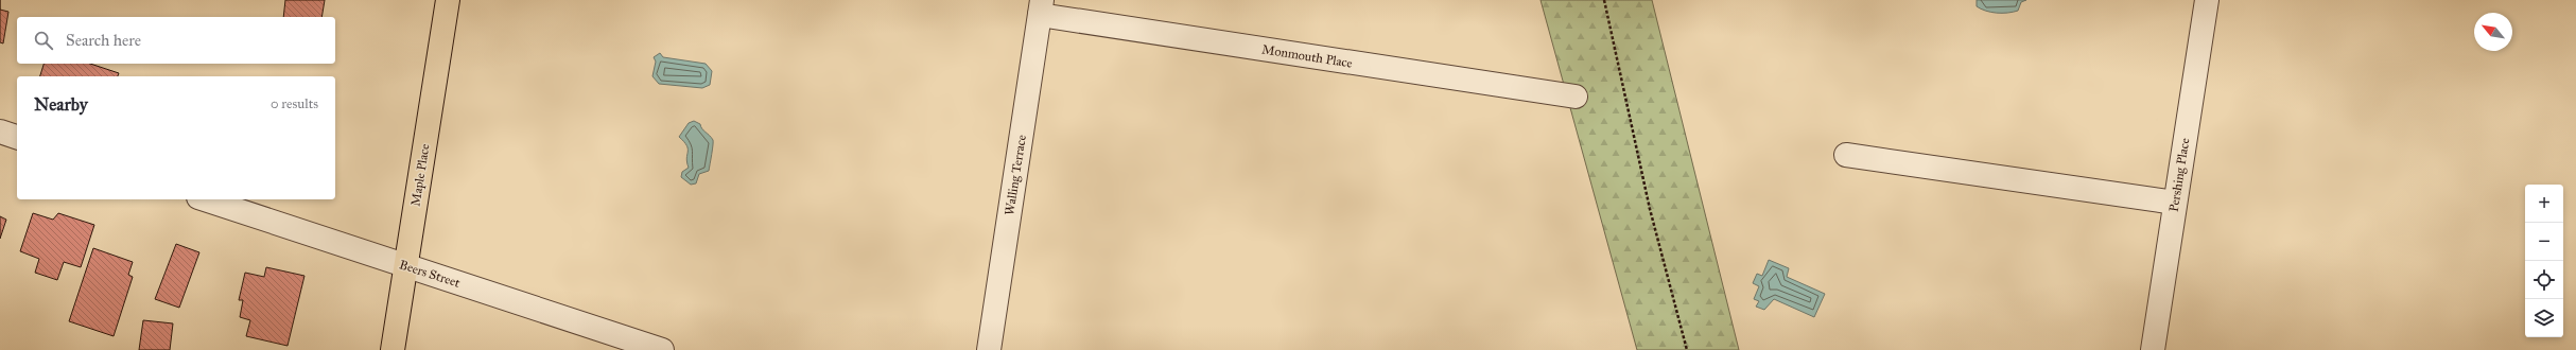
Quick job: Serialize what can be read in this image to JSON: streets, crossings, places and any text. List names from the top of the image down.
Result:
{
  "streets": {
    "main road": ["Maple Place"],
    "street": [
      "Monmouth Place",
      "Walling Terrace",
      "Pershing Place",
      "Beers Street"
    ]
  },
  "crossings": [
    ["Monmouth Place", "Walling Terrace"],
    ["Maple Place", "Beers Street"]
  ],
  "north": "top left",
  "page": {
    "search": "Search here",
    "heading": ["Nearby", "0 results"],
    "map_buttons": ["+", "−"]
  }
}
